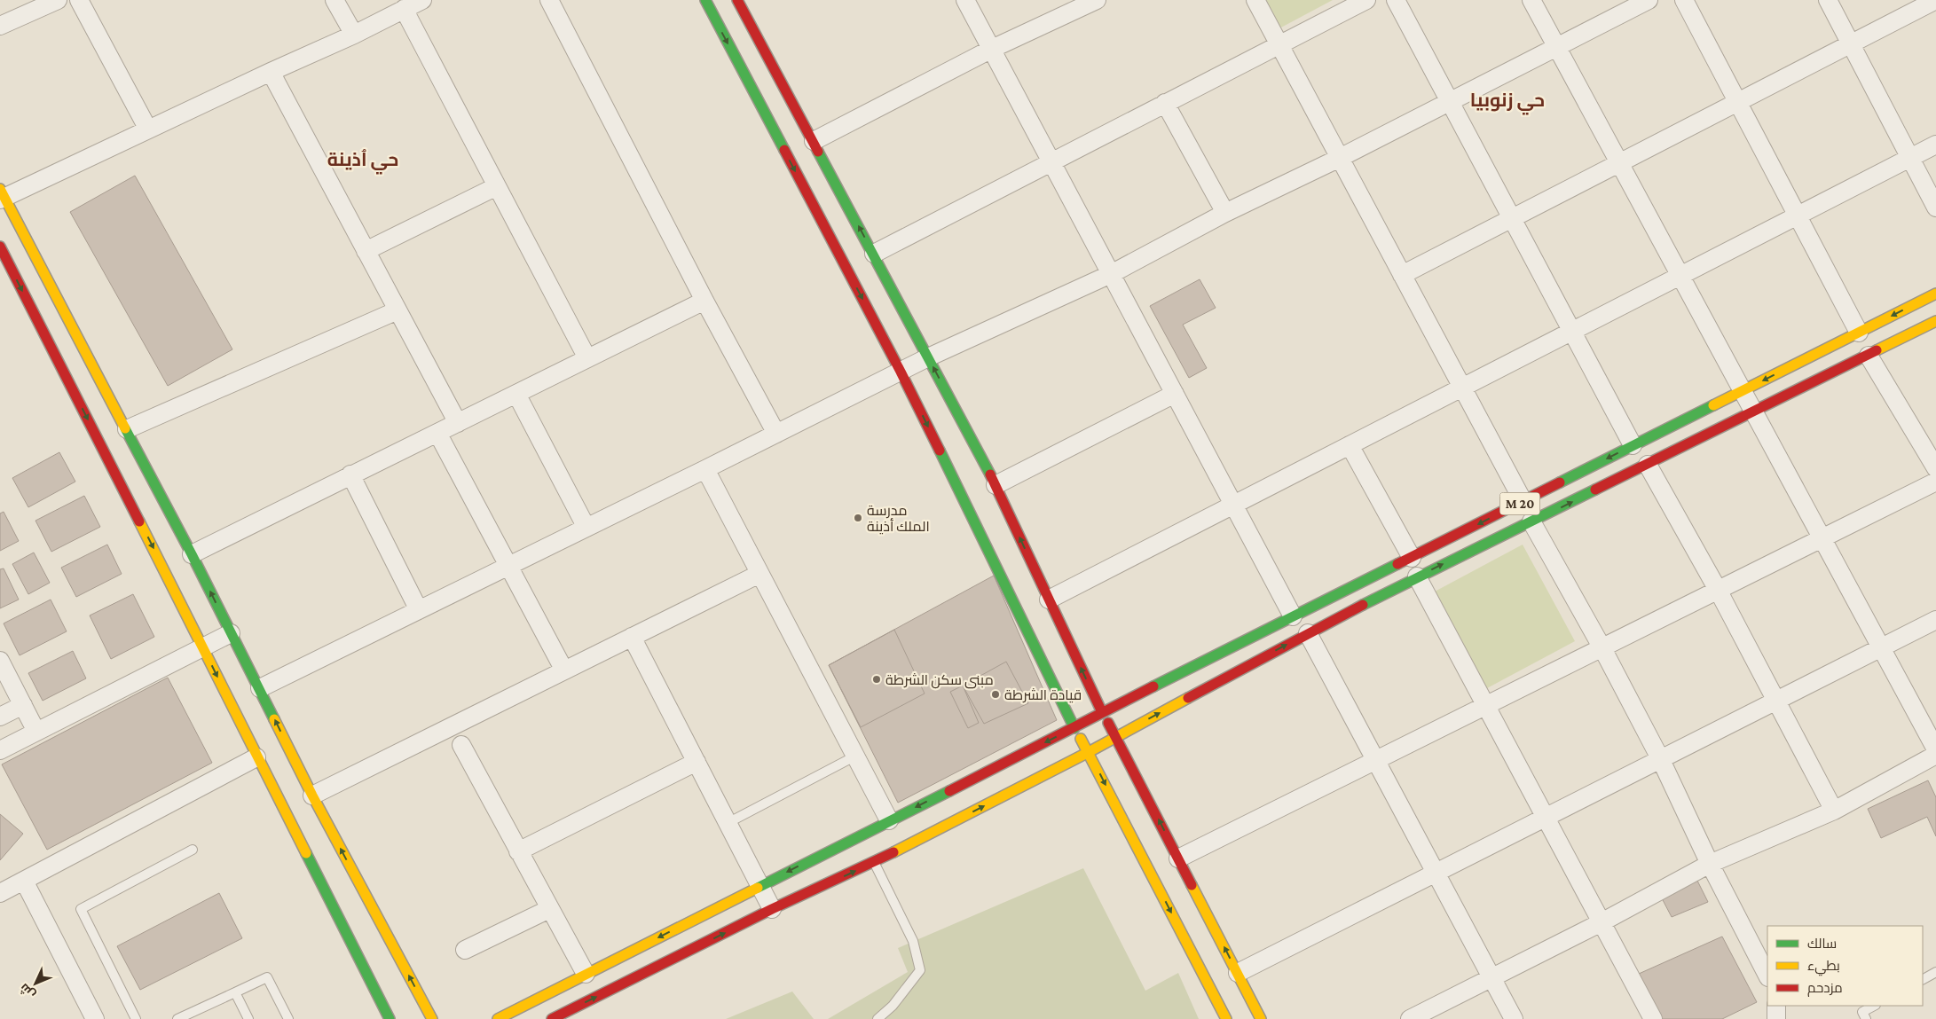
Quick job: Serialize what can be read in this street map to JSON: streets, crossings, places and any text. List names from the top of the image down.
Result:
{
  "streets": {
    "main road": ["M 20"]
  },
  "districts": ["حي زنوبيا", "حي اُذينة"],
  "places": ["مدرسة الملك أذينة", "مبنى سكن الشرطة", "قيادة الشرطة"],
  "legend": ["سالك", "بطيء", "مزدحم"],
  "north": "bottom left"
}
